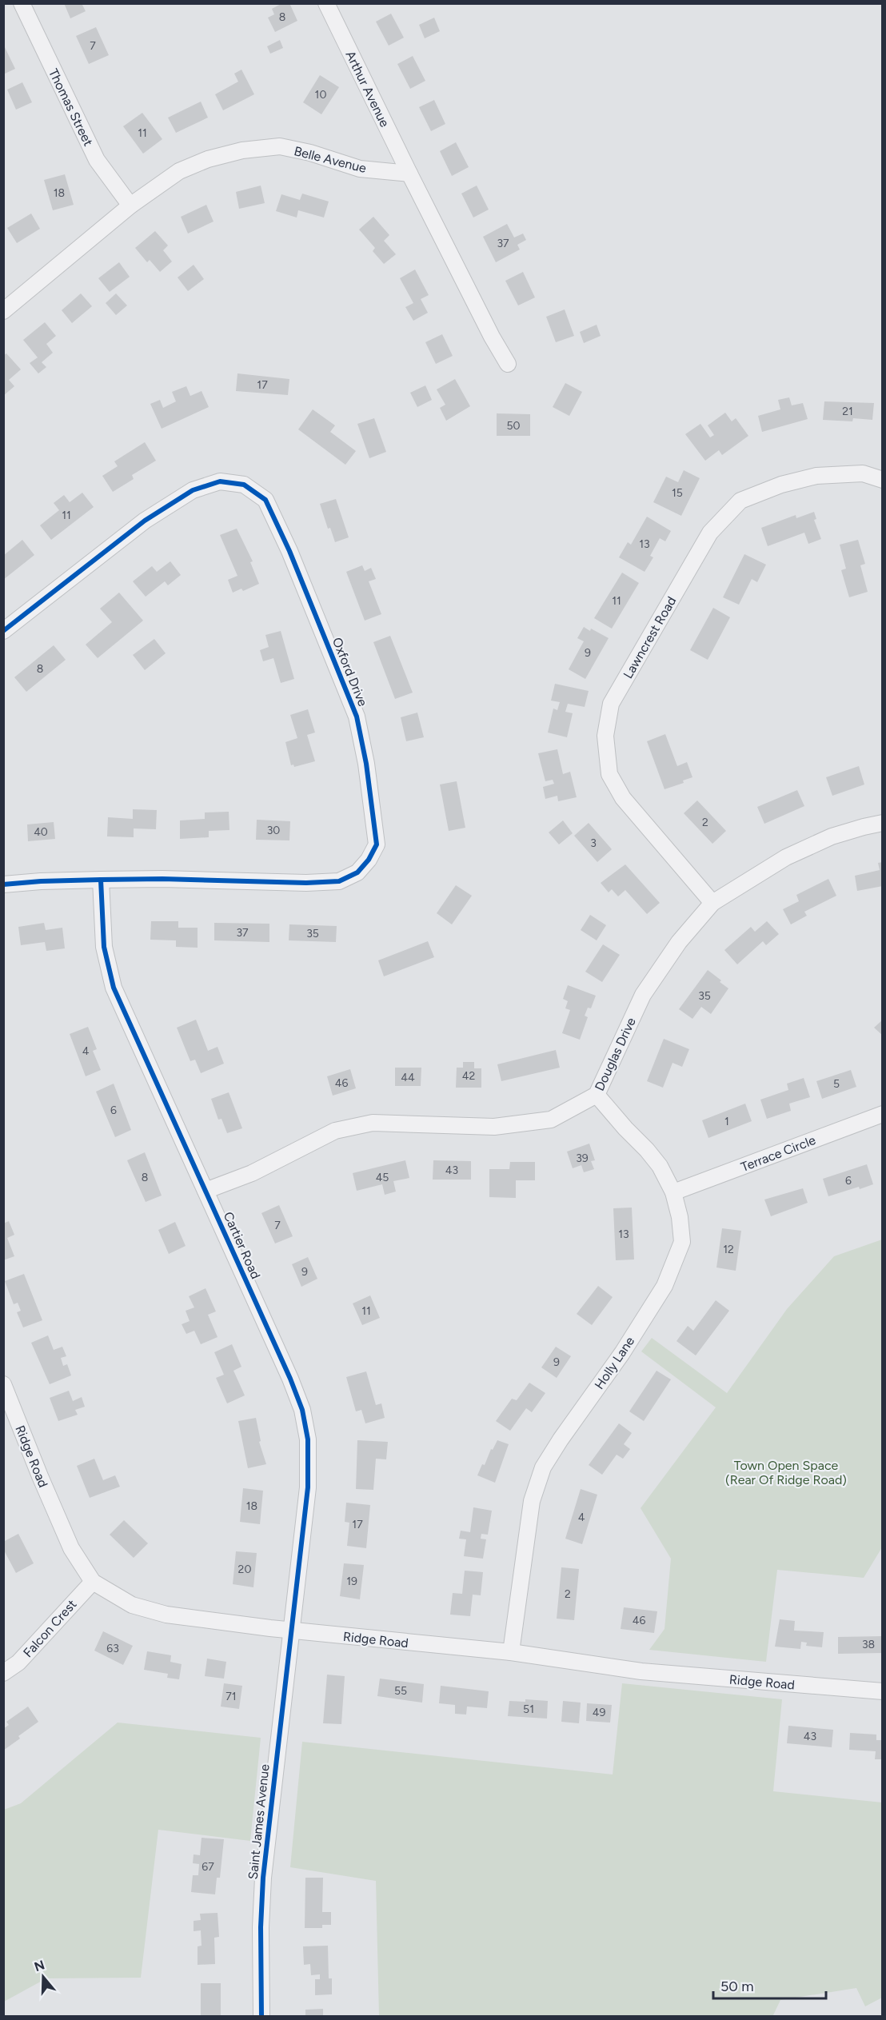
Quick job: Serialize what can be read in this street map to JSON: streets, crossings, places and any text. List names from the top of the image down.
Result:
{
  "streets": {
    "street": [
      "Arthur Avenue",
      "Thomas Street",
      "Belle Avenue",
      "Lawncrest Road",
      "Oxford Drive",
      "Douglas Drive",
      "Terrace Circle",
      "Cartier Road",
      "Holly Lane",
      "Ridge Road",
      "Falcon Crest",
      "Saint James Avenue"
    ]
  },
  "crossings": [
    ["Arthur Avenue", "Belle Avenue"],
    ["Thomas Street", "Belle Avenue"],
    ["Lawncrest Road", "Douglas Drive"],
    ["Oxford Drive", "Cartier Road"],
    ["Douglas Drive", "Cartier Road"],
    ["Douglas Drive", "Holly Lane"],
    ["Terrace Circle", "Holly Lane"],
    ["Cartier Road", "Ridge Road"],
    ["Cartier Road", "Saint James Avenue"],
    ["Holly Lane", "Ridge Road"],
    ["Ridge Road", "Falcon Crest"],
    ["Ridge Road", "Saint James Avenue"]
  ],
  "parks": ["Town Open Space (Rear Of Ridge Road)"],
  "house_numbers": [
    "8",
    "7",
    "10",
    "11",
    "18",
    "37",
    "17",
    "21",
    "50",
    "15",
    "11",
    "13",
    "11",
    "9",
    "8",
    "2",
    "30",
    "40",
    "3",
    "37",
    "35",
    "35",
    "4",
    "42",
    "44",
    "46",
    "5",
    "6",
    "1",
    "39",
    "43",
    "8",
    "45",
    "6",
    "7",
    "13",
    "12",
    "9",
    "11",
    "9",
    "18",
    "4",
    "17",
    "20",
    "19",
    "2",
    "46",
    "38",
    "63",
    "55",
    "71",
    "51",
    "49",
    "43",
    "67"
  ],
  "scale_bar": "50 m",
  "north": "top"
}
